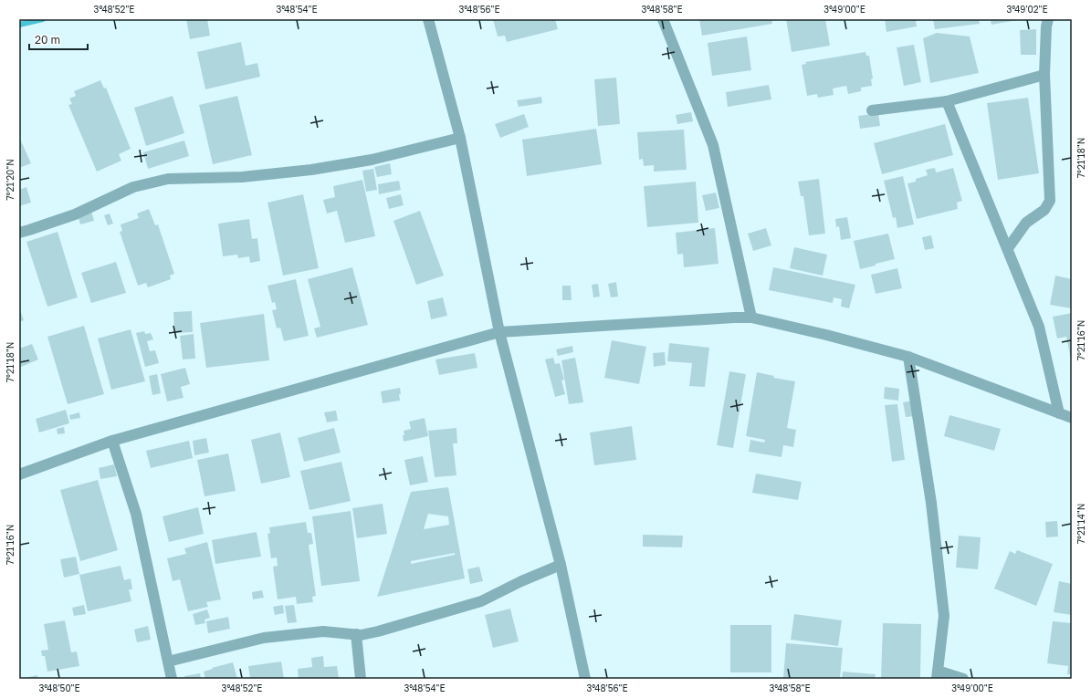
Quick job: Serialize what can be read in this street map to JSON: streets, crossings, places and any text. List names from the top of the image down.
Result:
{
  "scale_bar": "20 m",
  "coordinates": [
    "3°48'52\"E",
    "3°48'54\"E",
    "3°48'56\"E",
    "3°48'58\"E",
    "3°49'00\"E",
    "3°49'02\"E",
    "7°21'18\"N",
    "7°21'20\"N",
    "7°21'16\"N",
    "7°21'14\"N",
    "3°48'50\"E"
  ]
}
